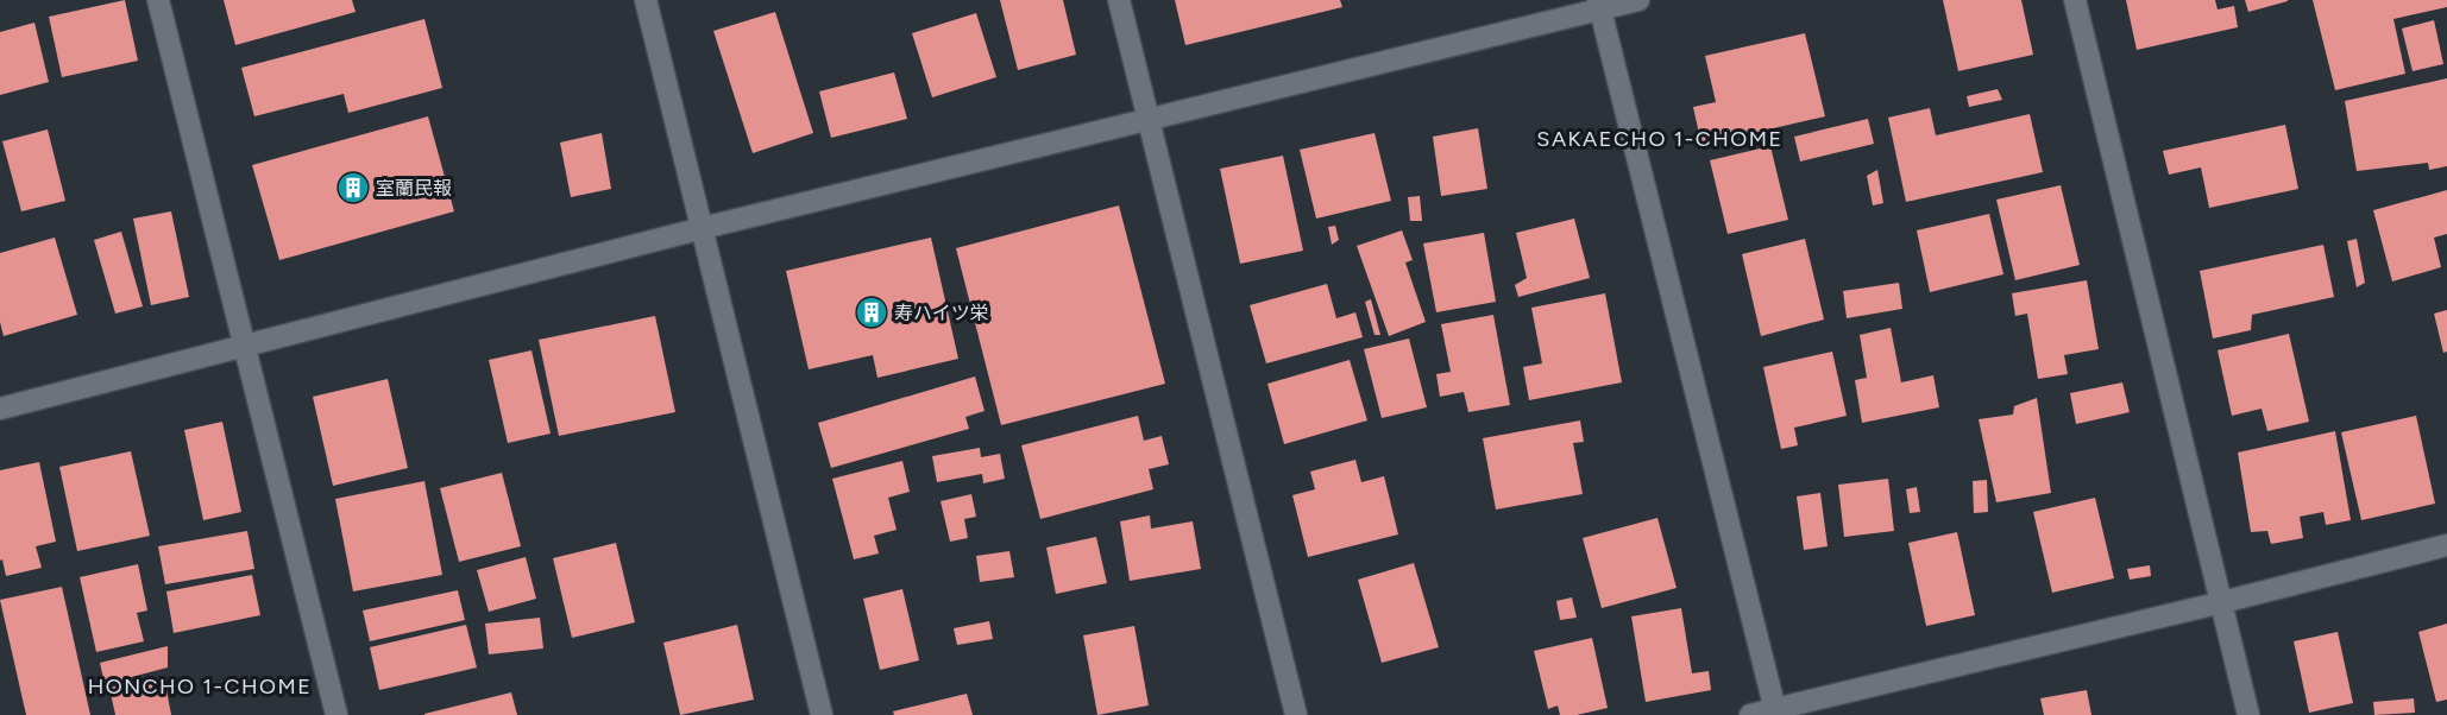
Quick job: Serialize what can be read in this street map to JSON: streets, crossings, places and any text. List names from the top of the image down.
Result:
{
  "districts": ["SAKAECHO 1-CHOME", "HONCHO 1-CHOME"],
  "places": {
    "building": ["室蘭民報", "寿ハイツ栄"]
  }
}
